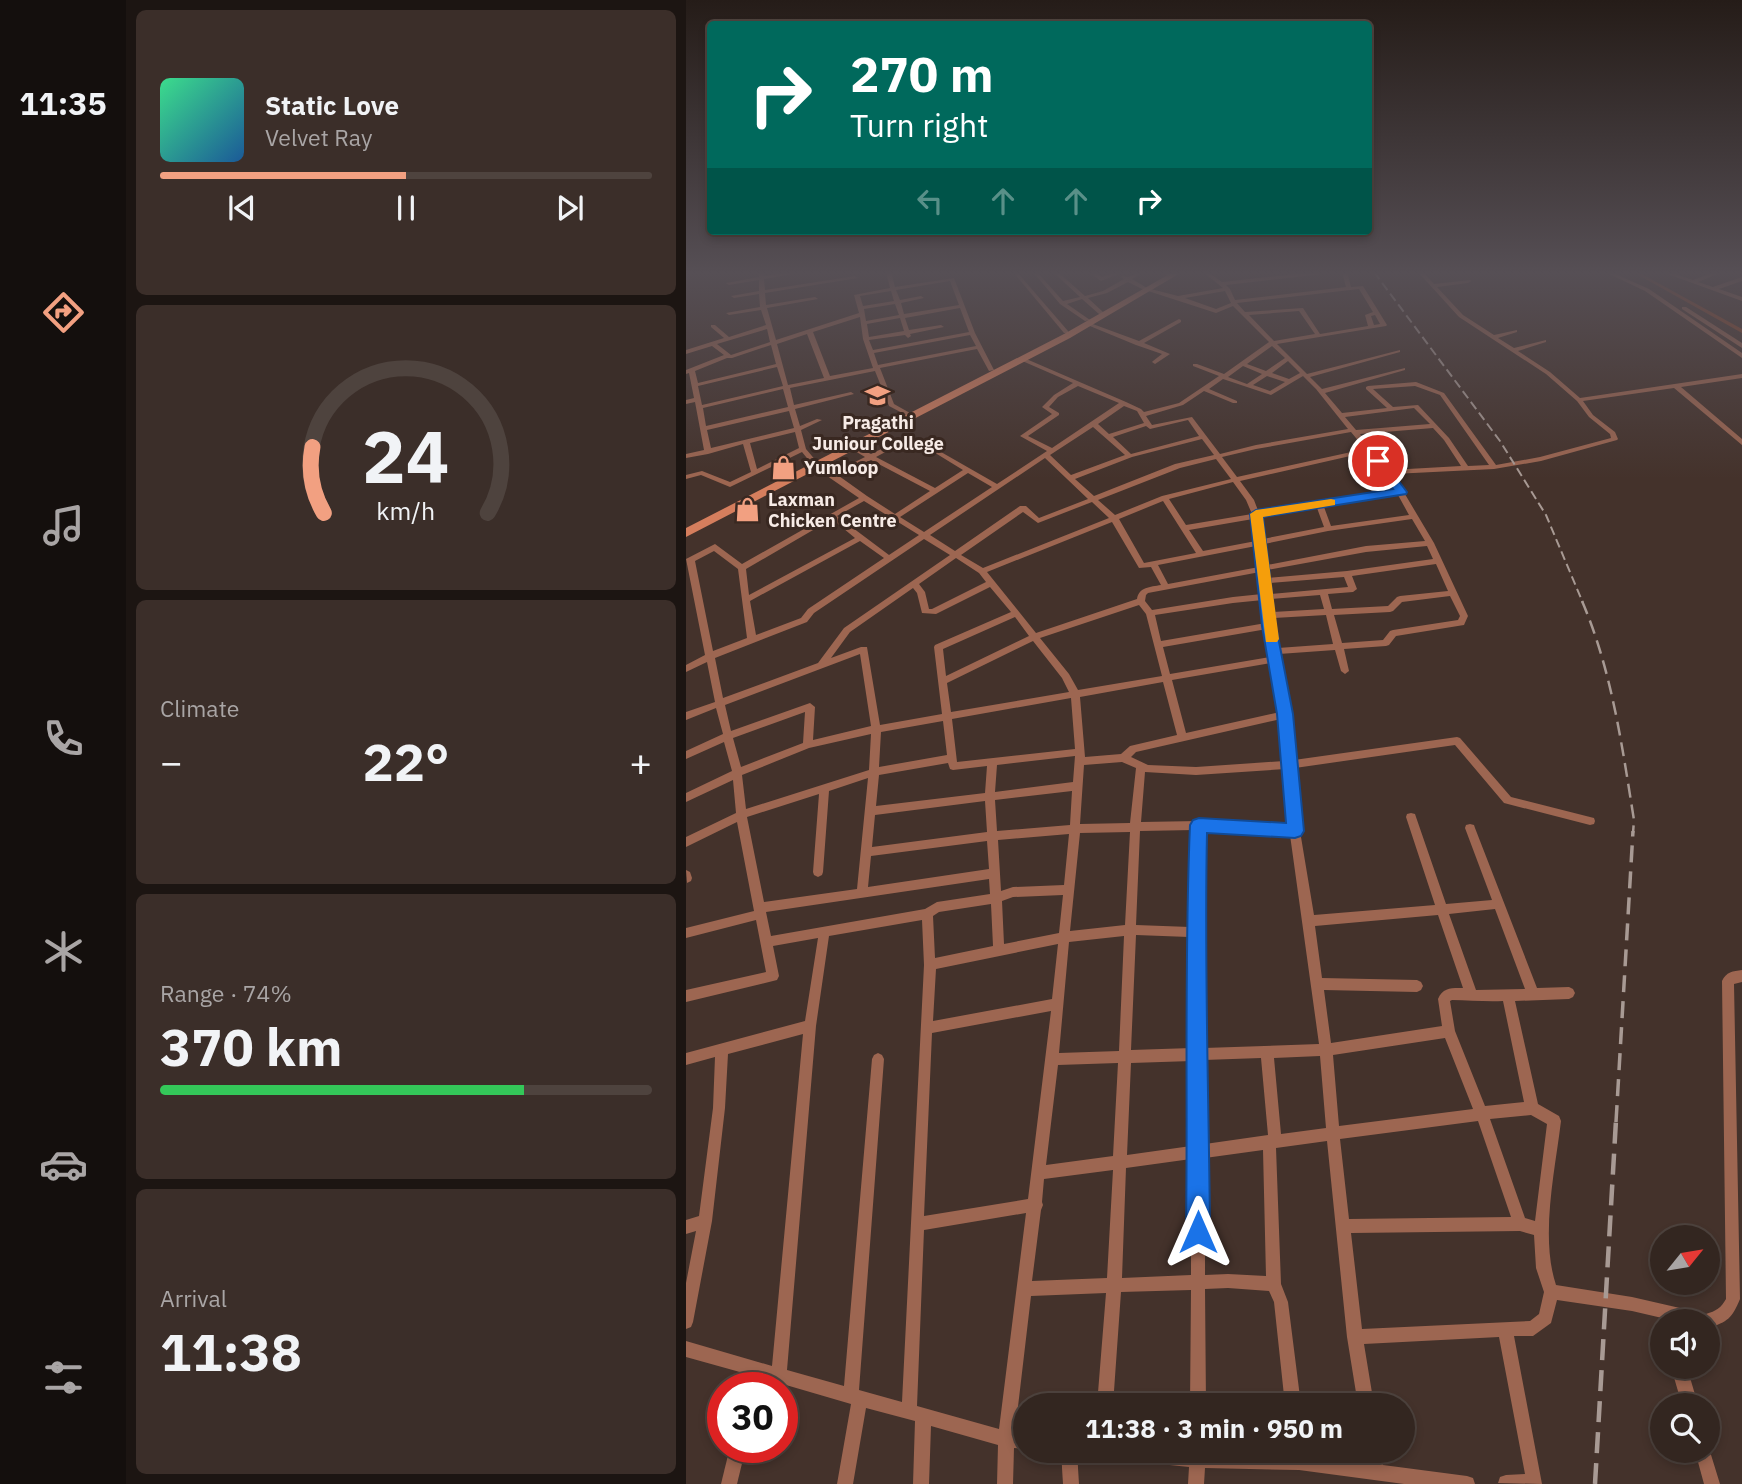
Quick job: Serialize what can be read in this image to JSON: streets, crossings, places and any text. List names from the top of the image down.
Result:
{
  "places": {
    "school or university": ["Pragathi Juniour College"],
    "shop": ["Yumloop", "Laxman Chicken Centre"]
  },
  "north": "top right",
  "page": {
    "tabs": "11:35",
    "turn": ["270 m", "Turn right"],
    "song": ["Static Love", "Velvet Ray"],
    "tile": [
      "Climate",
      ["Range · 74%", "370 km"],
      ["Arrival", "11:38"]
    ],
    "heat": ["−", "22°", "+"],
    "limit": "30",
    "trip": "11:38 · 3 min · 950 m",
    "gauge": ["24", "km/h"]
  }
}
